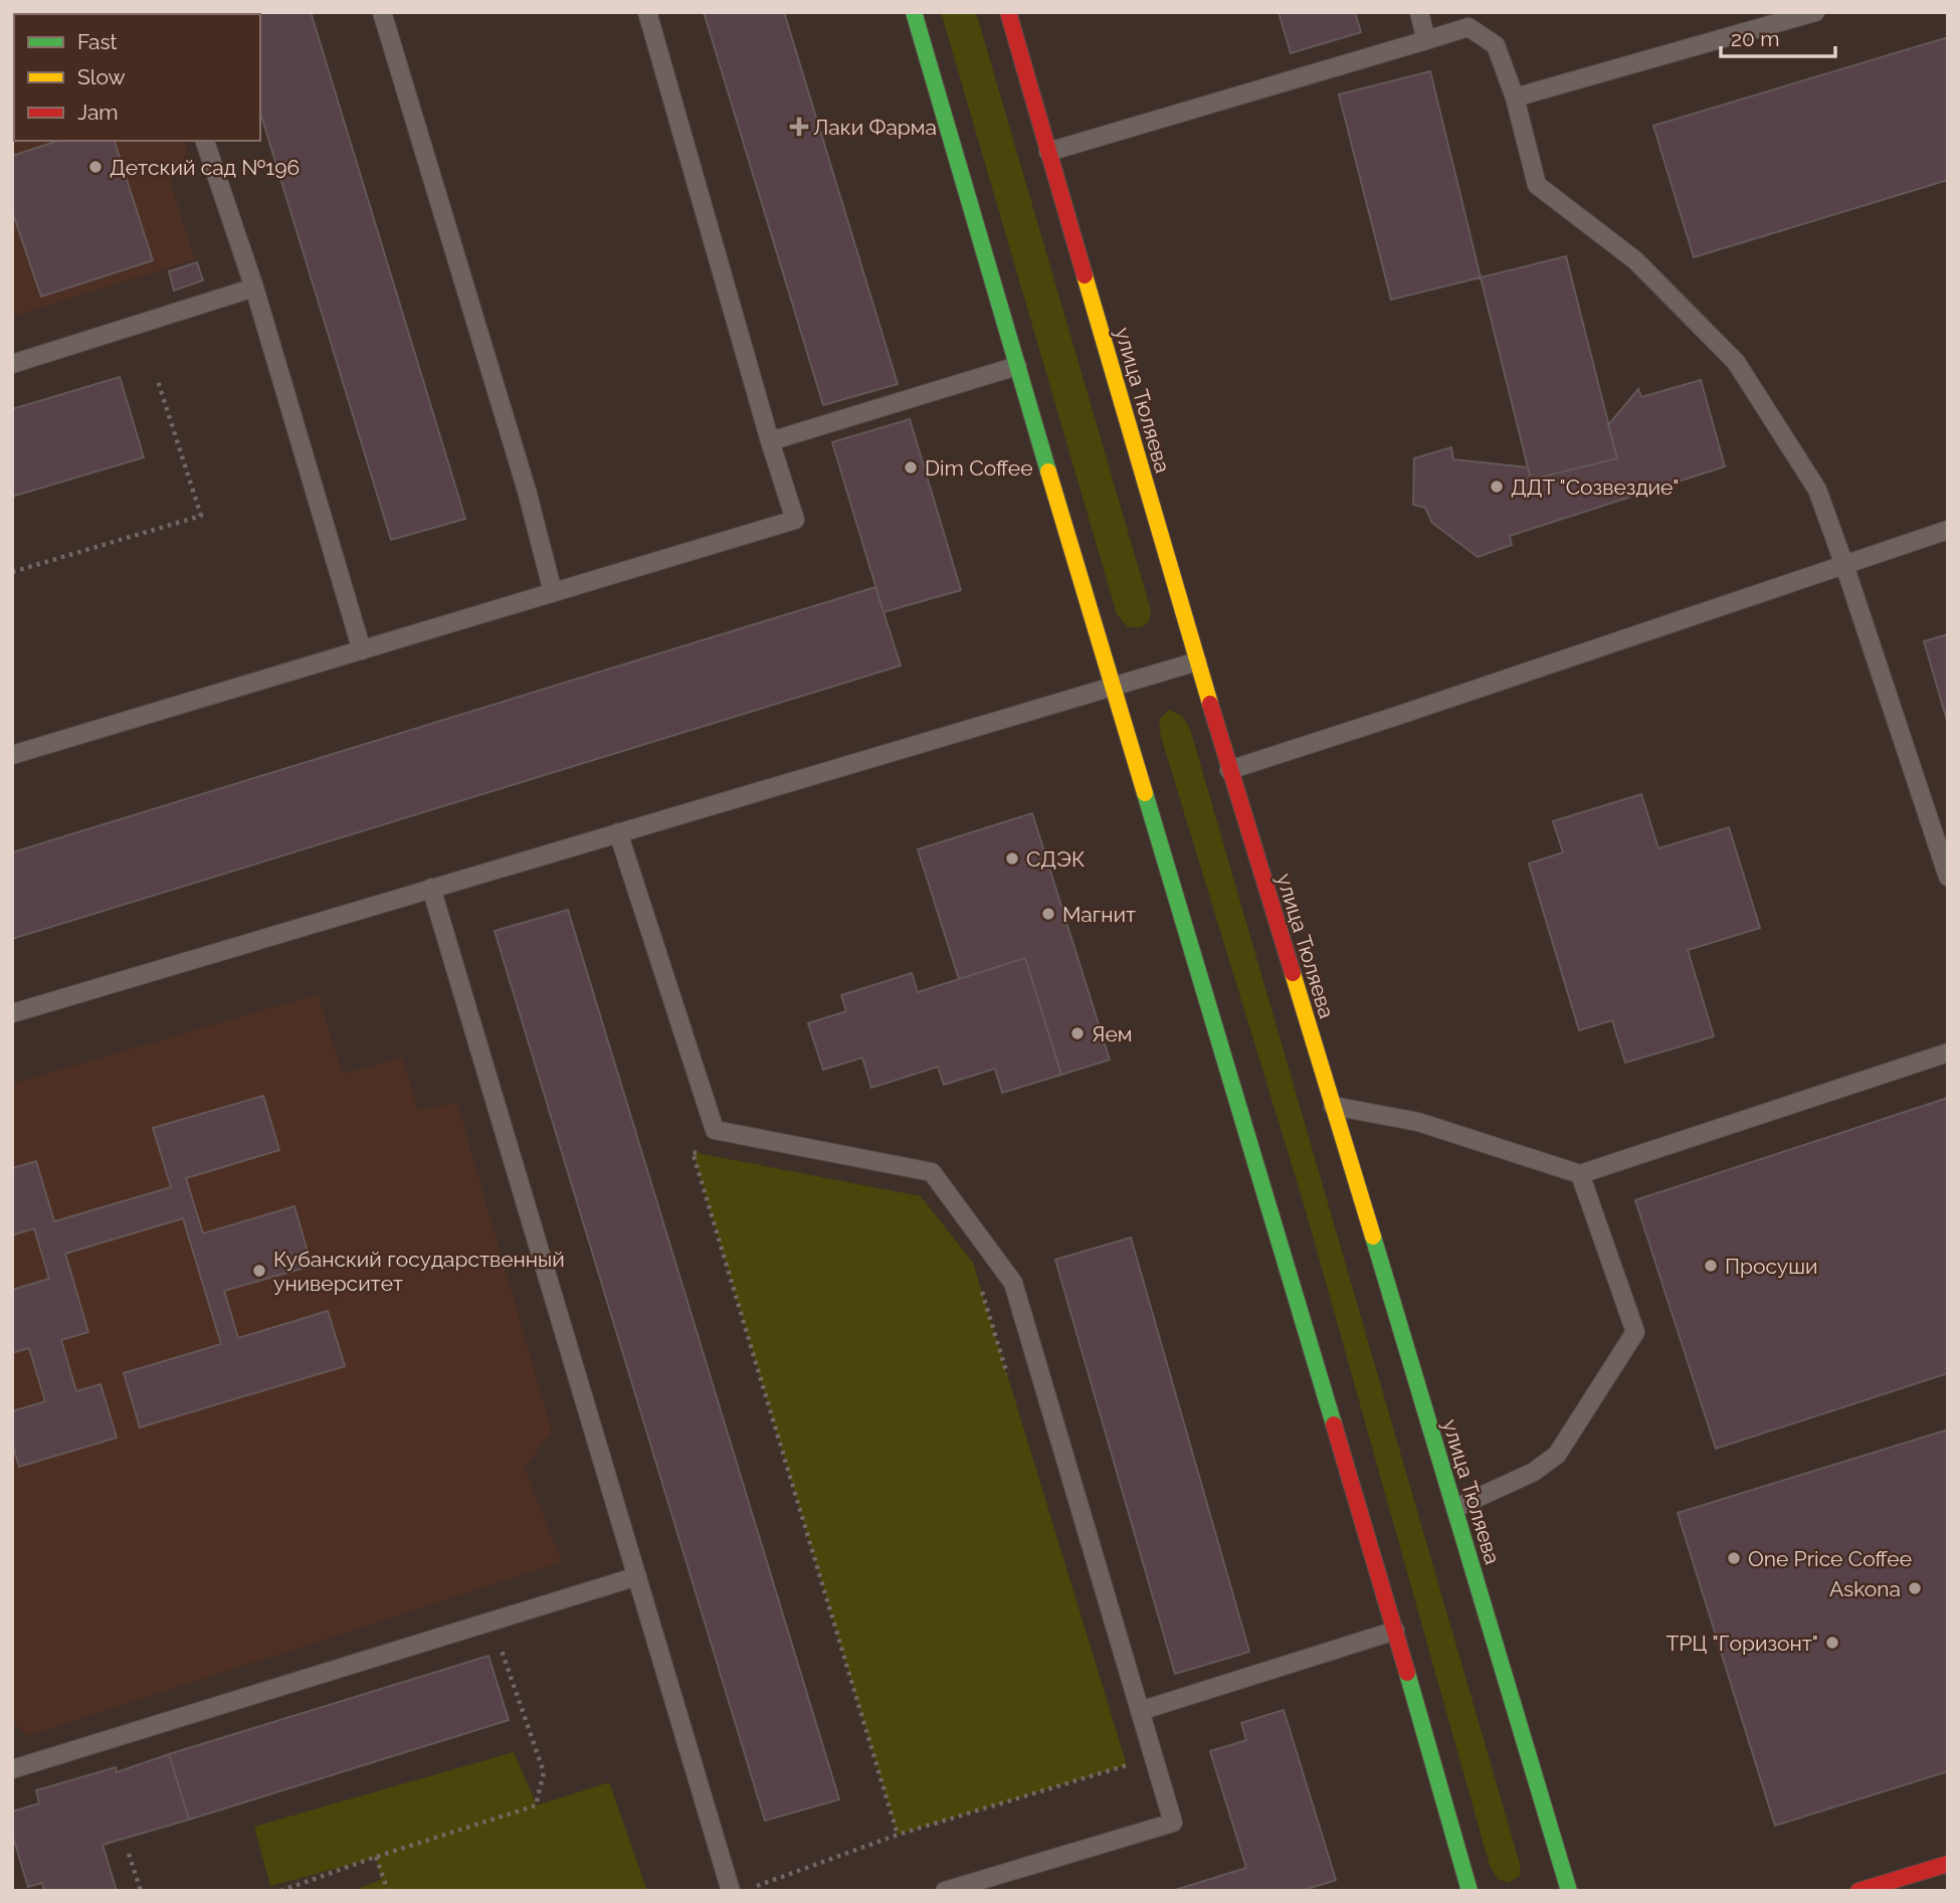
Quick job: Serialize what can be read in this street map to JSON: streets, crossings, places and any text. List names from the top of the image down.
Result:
{
  "streets": {
    "main road": ["улица Тюляева"]
  },
  "places": {
    "health": ["Лаки Фарма"],
    "other": [
      "Детский сад №196",
      "Dim Coffee",
      "ДДТ \"Созвездие\"",
      "СДЭК",
      "Магнит",
      "Яем",
      "Просуши",
      "Кубанский государственный университет",
      "One Price Coffee",
      "Askona",
      "ТРЦ \"Горизонт\""
    ]
  },
  "legend": ["Fast", "Slow", "Jam"],
  "scale_bar": "20 m"
}
